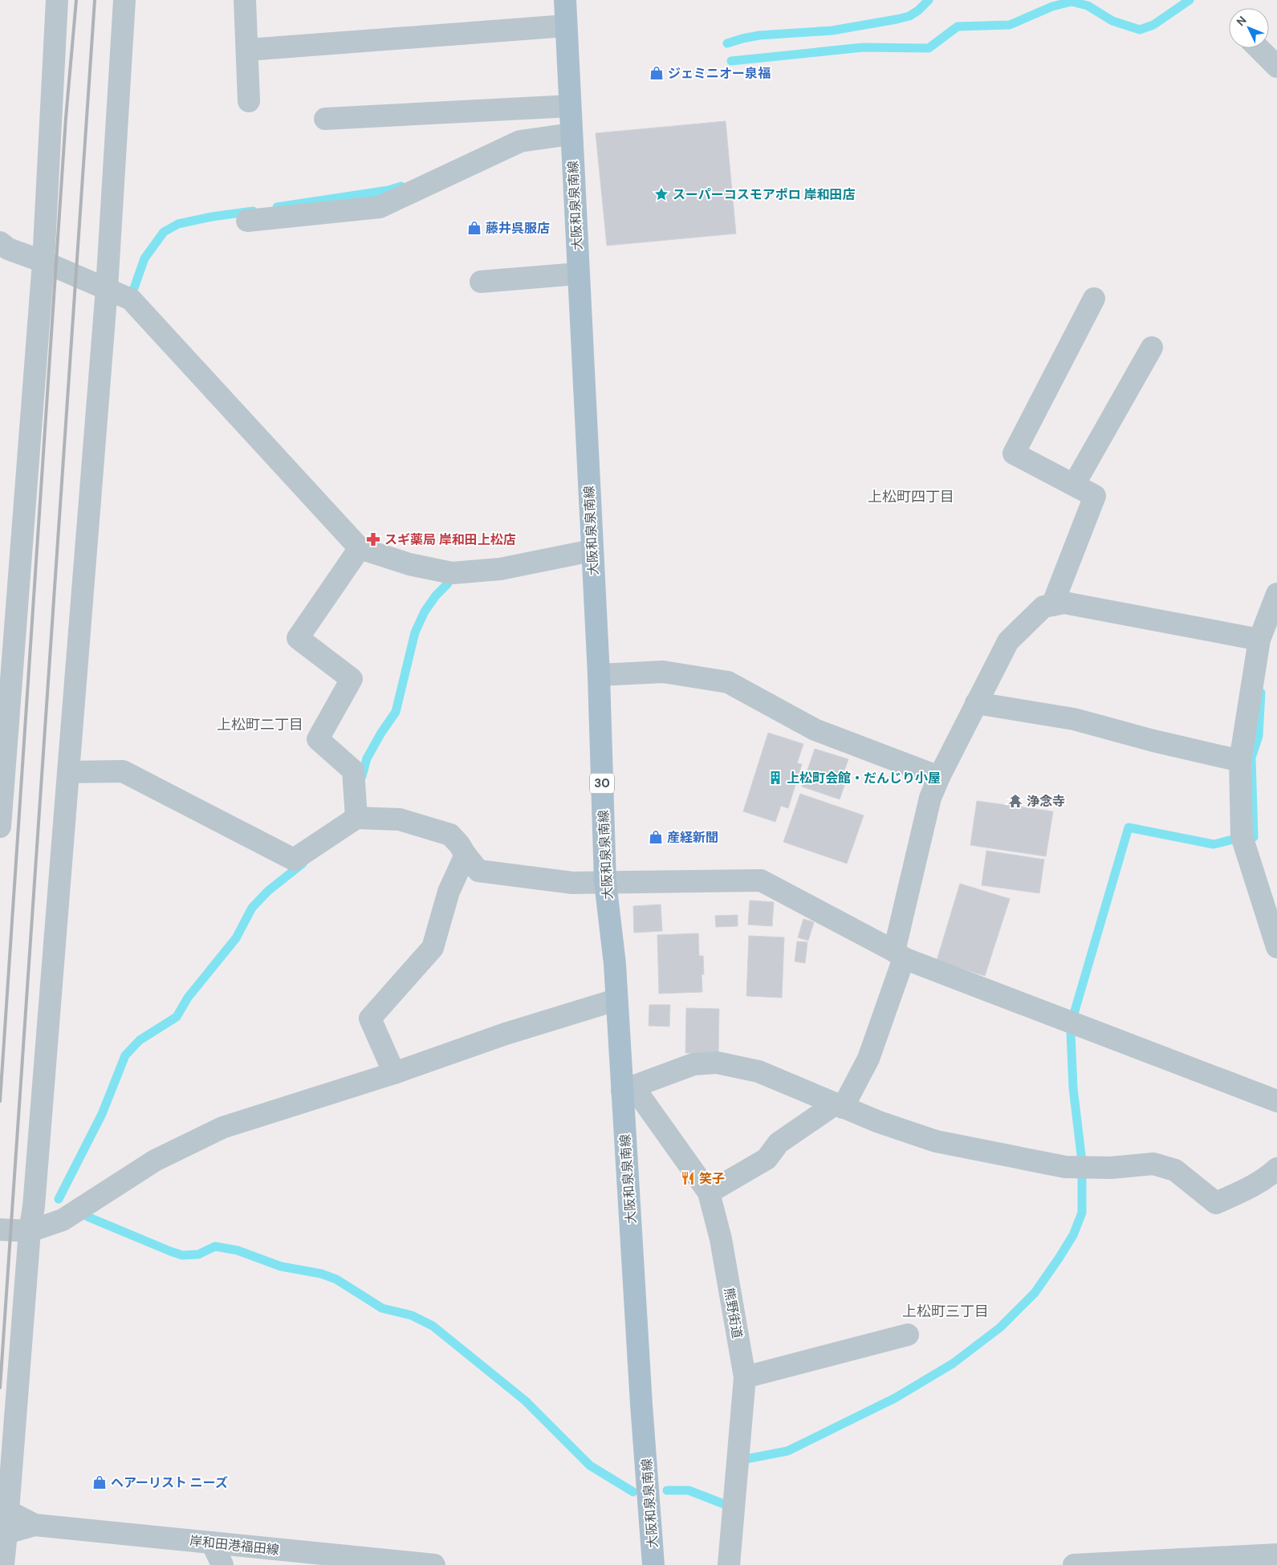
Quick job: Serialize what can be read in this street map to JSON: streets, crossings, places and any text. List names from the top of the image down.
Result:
{
  "streets": {
    "main road": ["大阪和泉泉南線", "30"],
    "street": ["熊野街道", "岸和田港福田線"]
  },
  "crossings": [
    ["大阪和泉泉南線", "熊野街道"]
  ],
  "districts": ["上松町四丁目", "上松町二丁目", "上松町三丁目"],
  "places": {
    "shop": [
      "ジェミニオー泉福",
      "藤井呉服店",
      "産経新聞",
      "ヘアーリスト ニーズ"
    ],
    "place": ["スーパーコスモアポロ 岸和田店"],
    "pharmacy": ["スギ薬局 岸和田上松店"],
    "building": ["上松町会館・だんじり小屋"],
    "temple": ["浄念寺"],
    "restaurant": ["笑子"]
  },
  "north": "top left"
}
